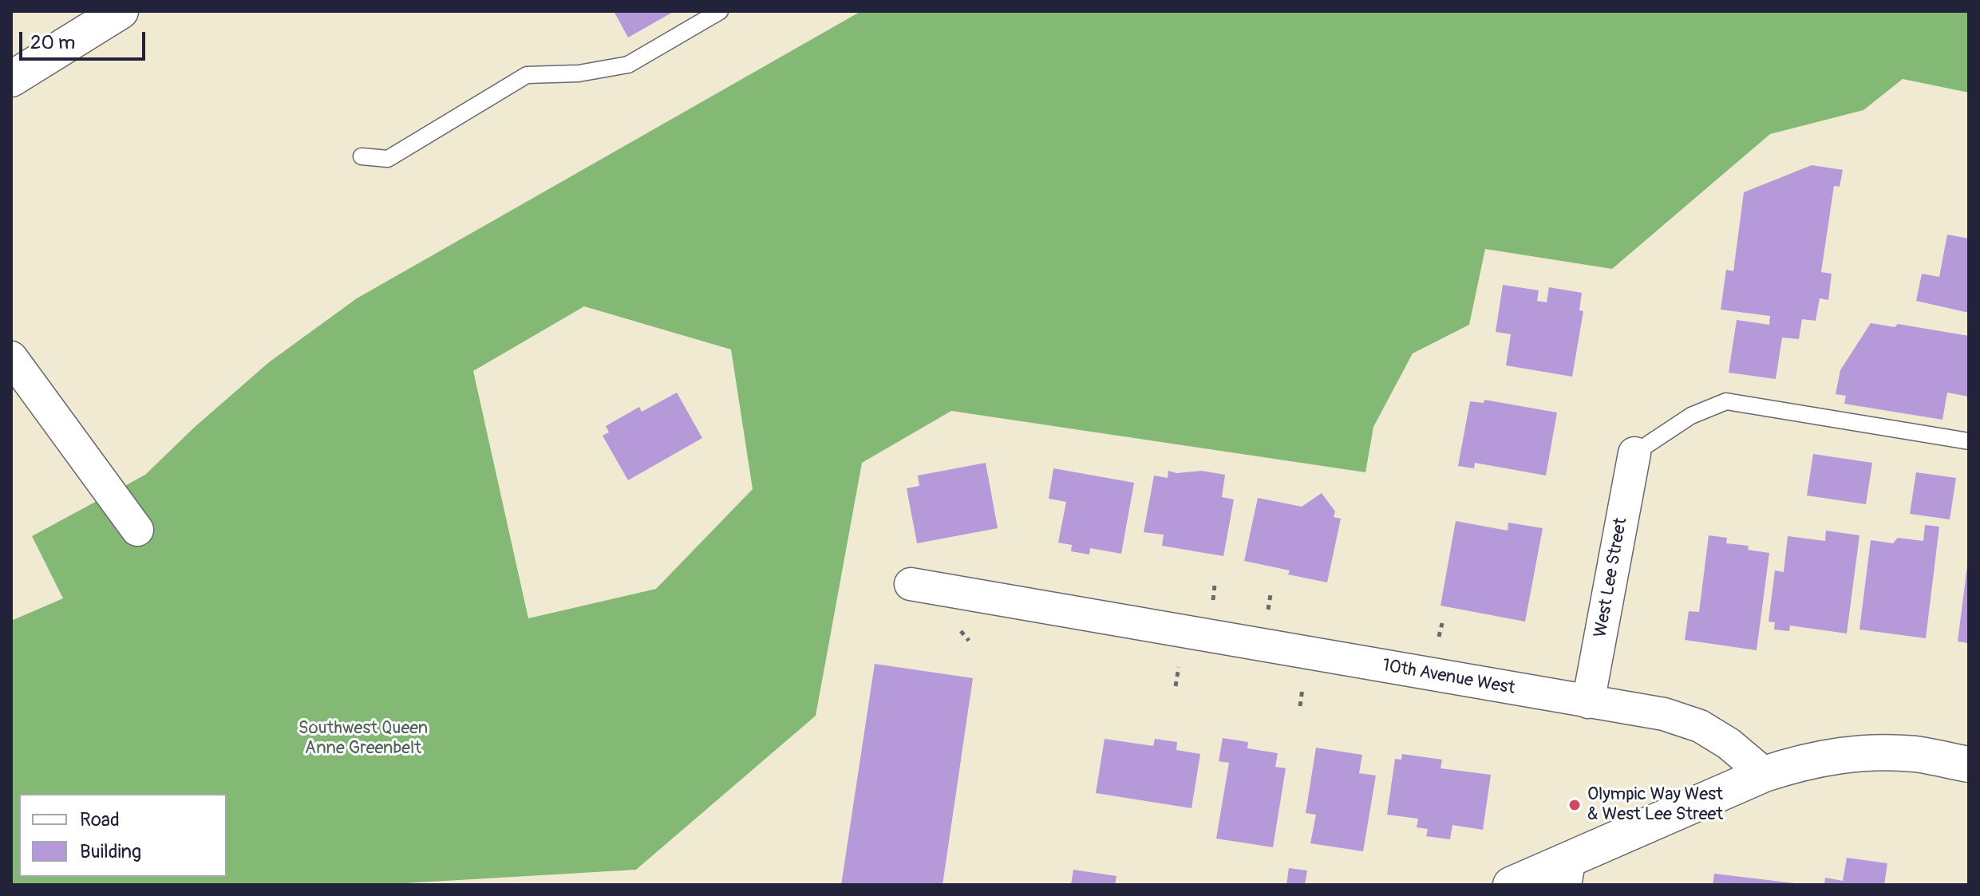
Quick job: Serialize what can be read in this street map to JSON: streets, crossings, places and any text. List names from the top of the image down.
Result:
{
  "streets": {
    "street": ["West Lee Street", "10th Avenue West"]
  },
  "crossings": [
    ["West Lee Street", "10th Avenue West"]
  ],
  "parks": ["Southwest Queen Anne Greenbelt"],
  "places": ["Olympic Way West & West Lee Street"],
  "legend": ["Road", "Building"],
  "scale_bar": "20 m"
}
